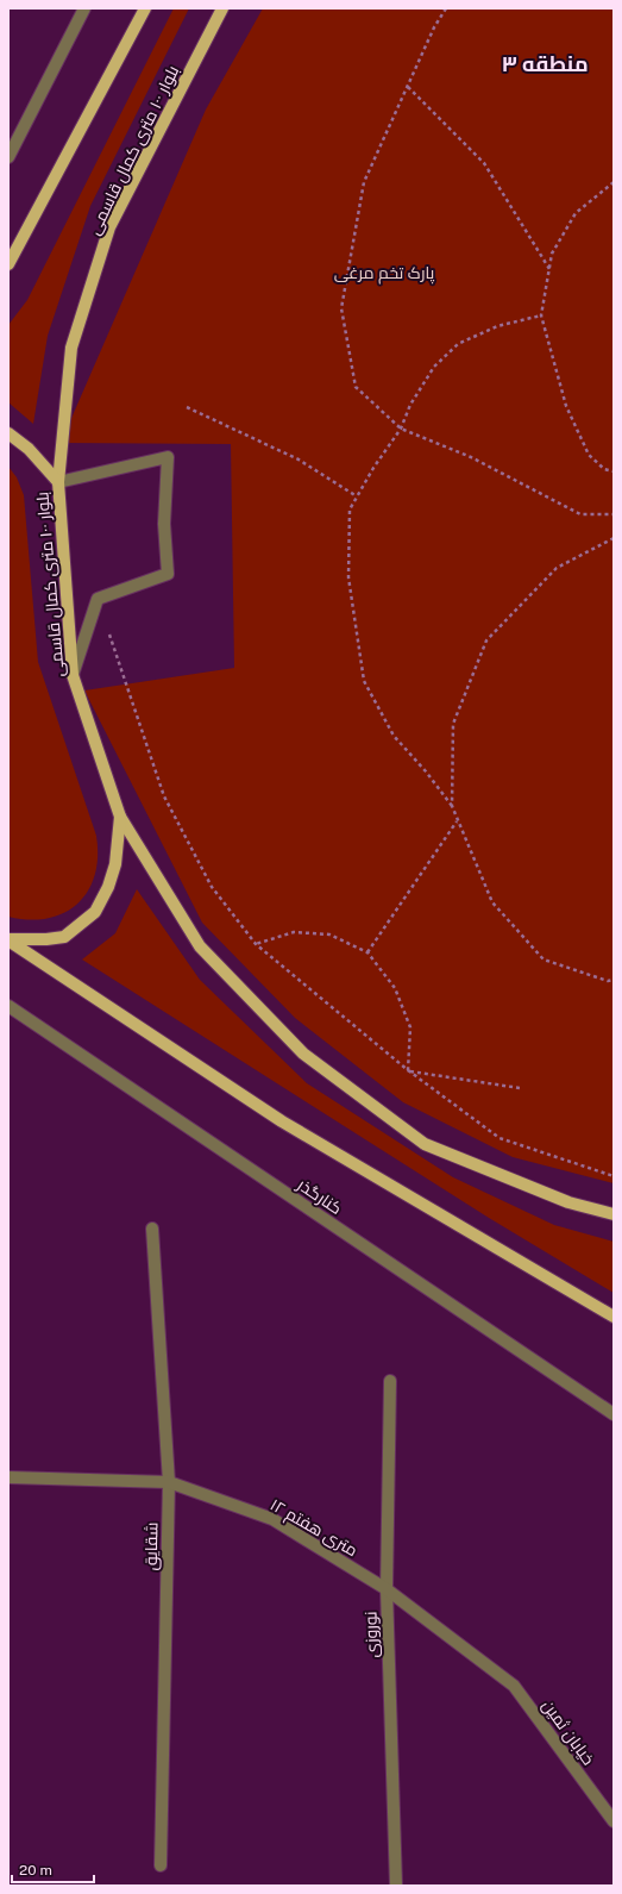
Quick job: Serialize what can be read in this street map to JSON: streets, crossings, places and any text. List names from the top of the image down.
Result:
{
  "streets": {
    "main road": ["بلوار ۱۰۰ متری کمال قاسمی"],
    "street": [
      "کنارگذر",
      "۱۲ متری هفتم",
      "شقایق",
      "نوروزی",
      "خیابان ثمین"
    ]
  },
  "crossings": [
    ["۱۲ متری هفتم", "شقایق"],
    ["۱۲ متری هفتم", "نوروزی"],
    ["۱۲ متری هفتم", "خیابان ثمین"]
  ],
  "districts": ["منطقه ۳"],
  "parks": ["پارک تخم مرغی"],
  "scale_bar": "20 m"
}
